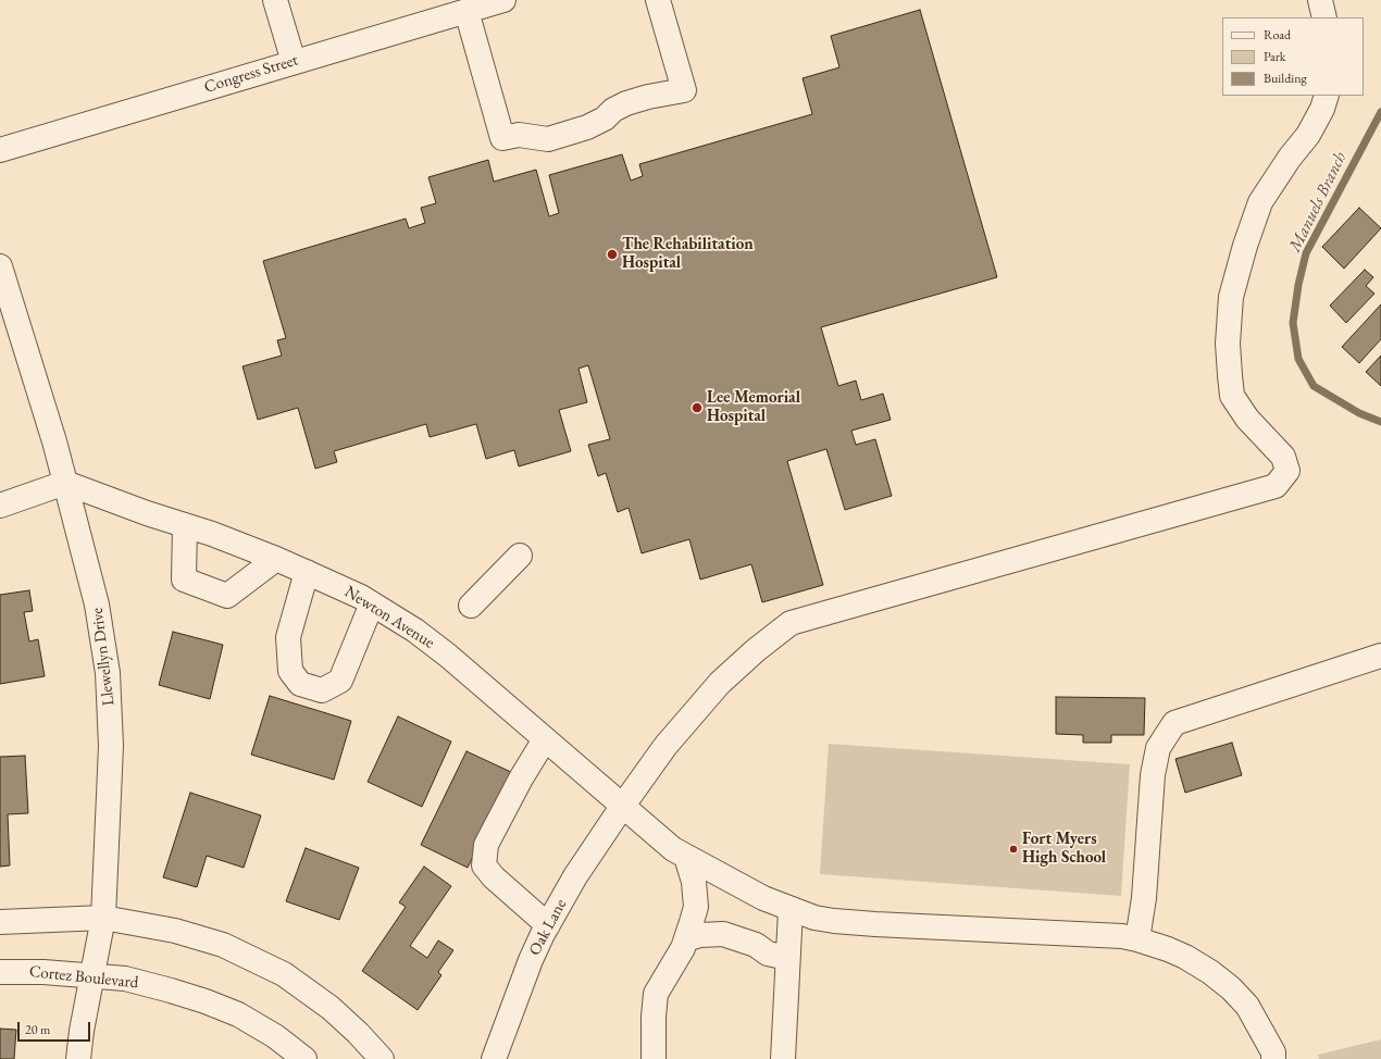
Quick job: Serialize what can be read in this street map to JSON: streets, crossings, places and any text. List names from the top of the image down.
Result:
{
  "streets": {
    "street": [
      "Congress Street",
      "Newton Avenue",
      "Llewellyn Drive",
      "Oak Lane",
      "Cortez Boulevard"
    ]
  },
  "crossings": [
    ["Newton Avenue", "Llewellyn Drive"],
    ["Newton Avenue", "Oak Lane"],
    ["Llewellyn Drive", "Cortez Boulevard"]
  ],
  "water": ["Manuels Branch"],
  "places": ["The Rehabilitation Hospital", "Lee Memorial Hospital", "Fort Myers High School"],
  "legend": ["Road", "Park", "Building"],
  "scale_bar": "20 m"
}
